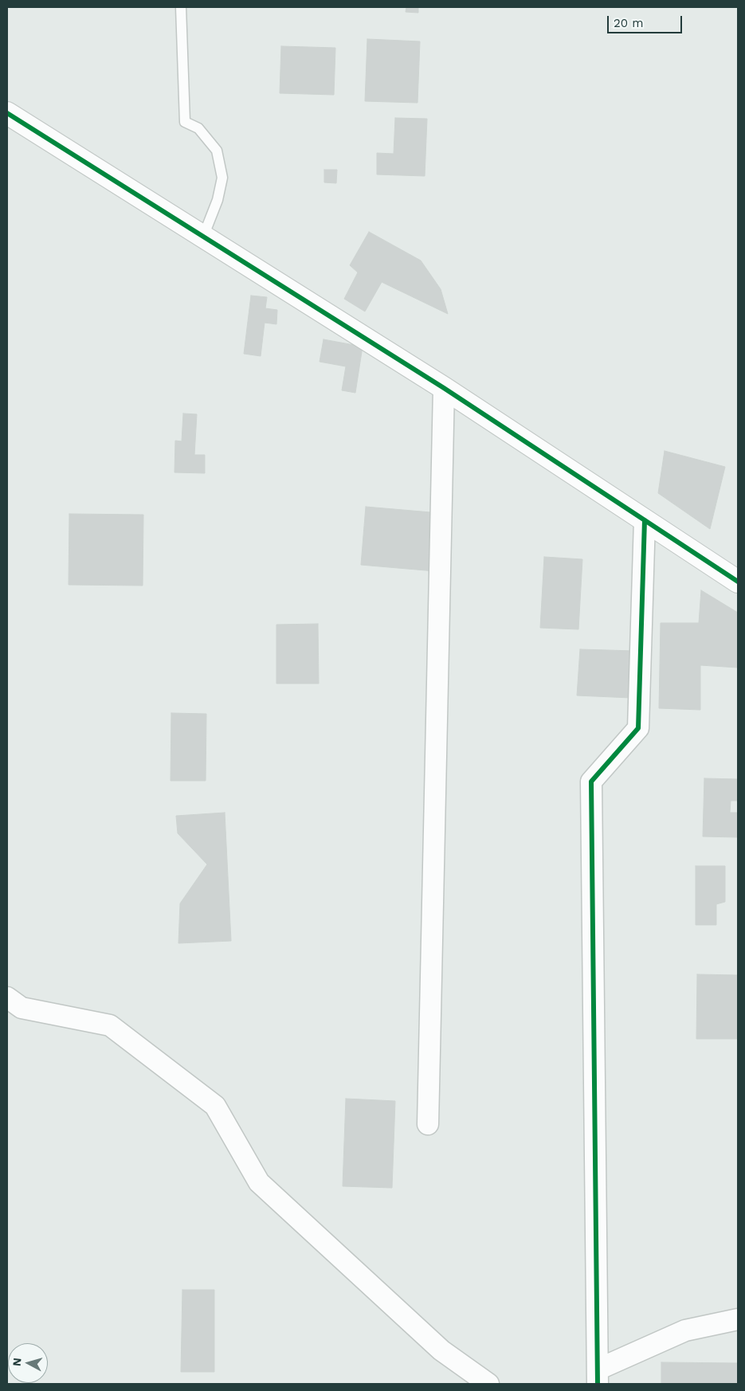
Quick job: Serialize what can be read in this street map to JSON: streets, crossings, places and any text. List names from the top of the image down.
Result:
{
  "scale_bar": "20 m",
  "north": "left"
}
